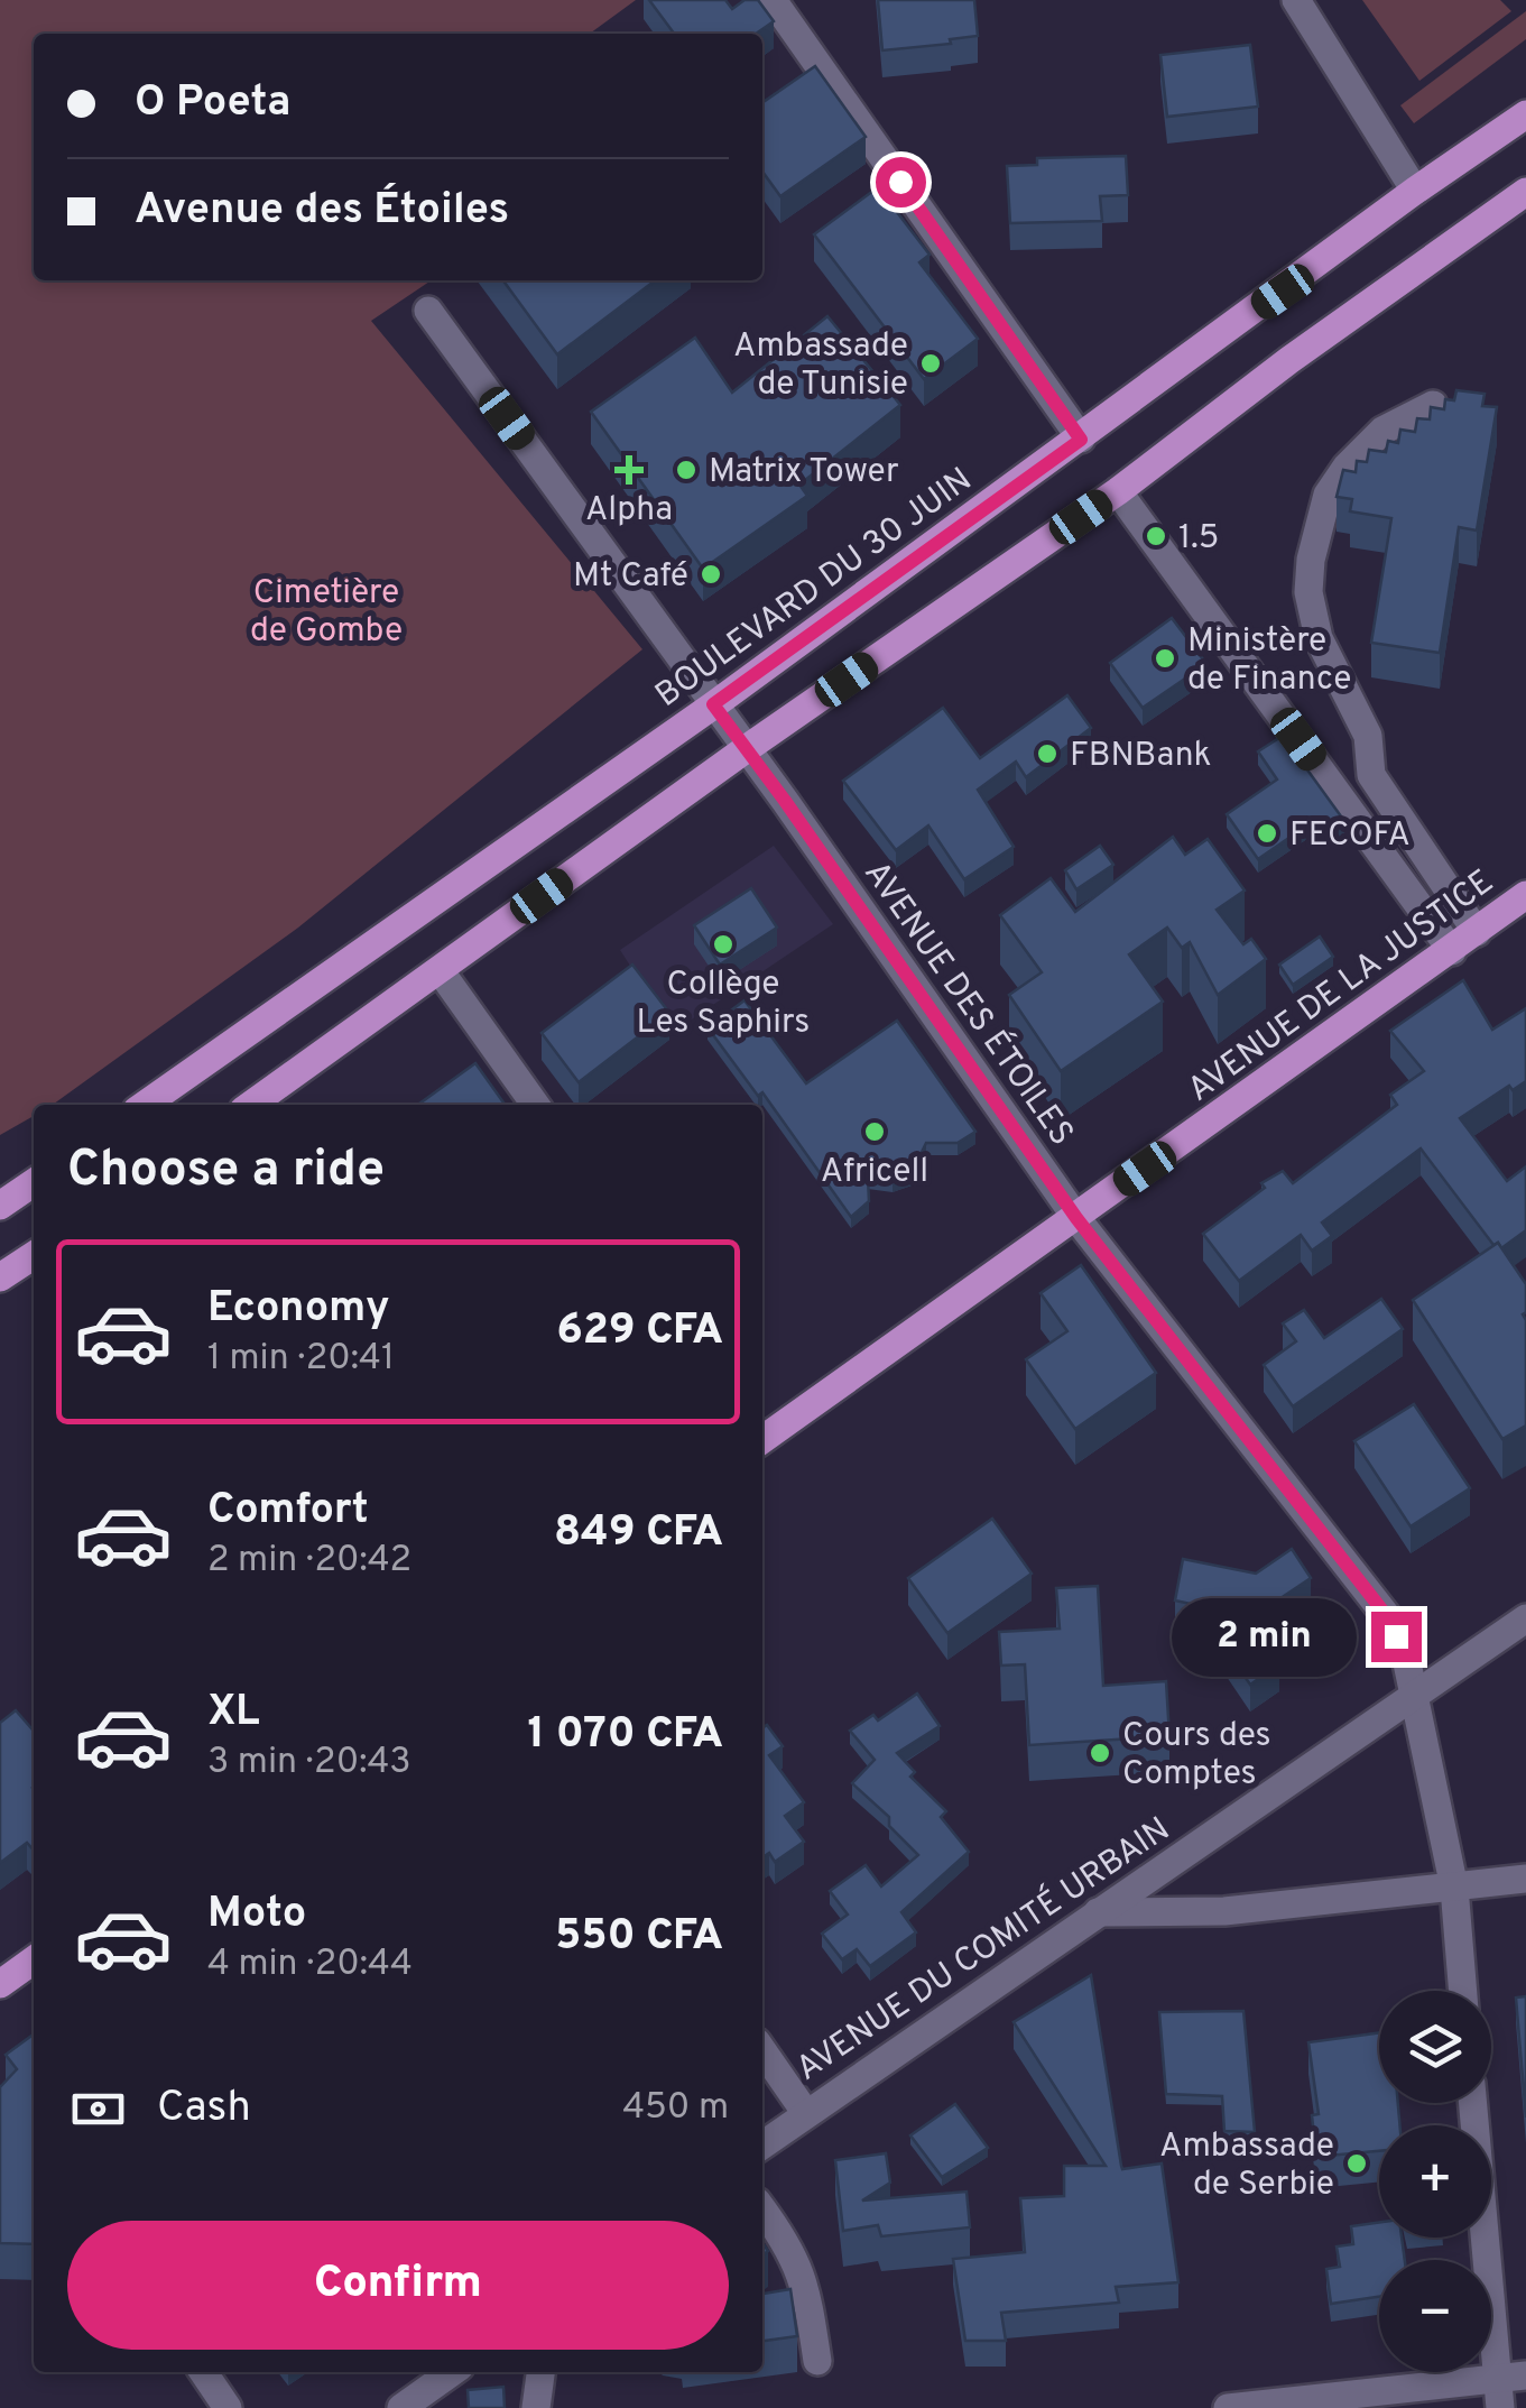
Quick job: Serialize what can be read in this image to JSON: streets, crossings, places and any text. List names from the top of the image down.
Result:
{
  "streets": {
    "main road": ["BOULEVARD DU 30 JUIN", "AVENUE DE LA JUSTICE"],
    "street": ["AVENUE DES ÉTOILES", "AVENUE DU COMITÉ URBAIN"]
  },
  "crossings": [
    ["BOULEVARD DU 30 JUIN", "AVENUE DES ÉTOILES"],
    ["AVENUE DE LA JUSTICE", "AVENUE DES ÉTOILES"],
    ["AVENUE DES ÉTOILES", "AVENUE DU COMITÉ URBAIN"]
  ],
  "parks": ["Cimetière de Gombe"],
  "places": {
    "other": [
      "Ambassade de Tunisie",
      "Matrix Tower",
      "1.5",
      "Mt Café",
      "Ministère de Finance",
      "FBNBank",
      "FECOFA",
      "Collège Les Saphirs",
      "Africell",
      "Cours des Comptes",
      "Ambassade de Serbie"
    ],
    "health": ["Alpha"]
  },
  "page": {
    "banner": ["O Poeta", "Avenue des Étoiles"],
    "heading": "Choose a ride",
    "list": [
      {
        "name": "Economy",
        "note": "1 min · 20:41",
        "value": "629 CFA"
      },
      {
        "name": "Comfort",
        "note": "2 min · 20:42",
        "value": "849 CFA"
      },
      {
        "name": "XL",
        "note": "3 min · 20:43",
        "value": "1 070 CFA"
      },
      {
        "name": "Moto",
        "note": "4 min · 20:44",
        "value": "550 CFA"
      }
    ],
    "bubble": "2 min",
    "map_buttons": ["+", "−"],
    "pay": ["Cash", "450 m"],
    "buttons": "Confirm"
  }
}
